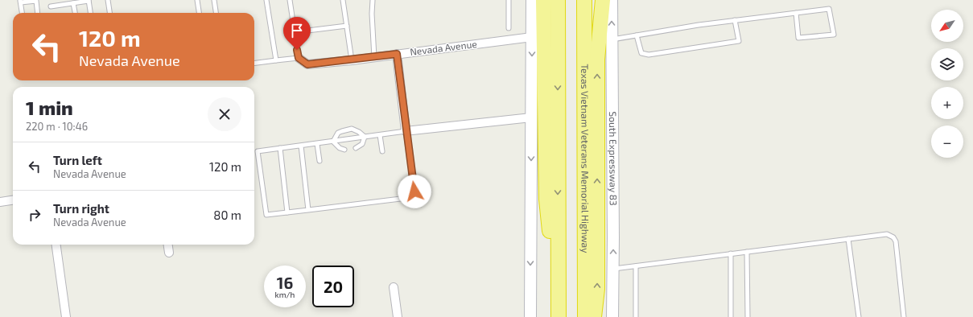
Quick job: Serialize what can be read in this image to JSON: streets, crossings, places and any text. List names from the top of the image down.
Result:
{
  "streets": {
    "highway": ["Texas Vietnam Veterans Memorial Highway"],
    "main road": ["South Expressway 83"],
    "street": ["Nevada Avenue"]
  },
  "north": "bottom left",
  "page": {
    "map_buttons": ["+", "−"],
    "turn": ["120 m", "Nevada Avenue"],
    "heading": ["1 min", "220 m · 10:46"],
    "list": [
      {
        "name": "Turn left",
        "note": "Nevada Avenue",
        "value": "120 m"
      },
      {
        "name": "Turn right",
        "note": "Nevada Avenue",
        "value": "80 m"
      }
    ],
    "speed": "16 km/h",
    "limit": "20"
  }
}
